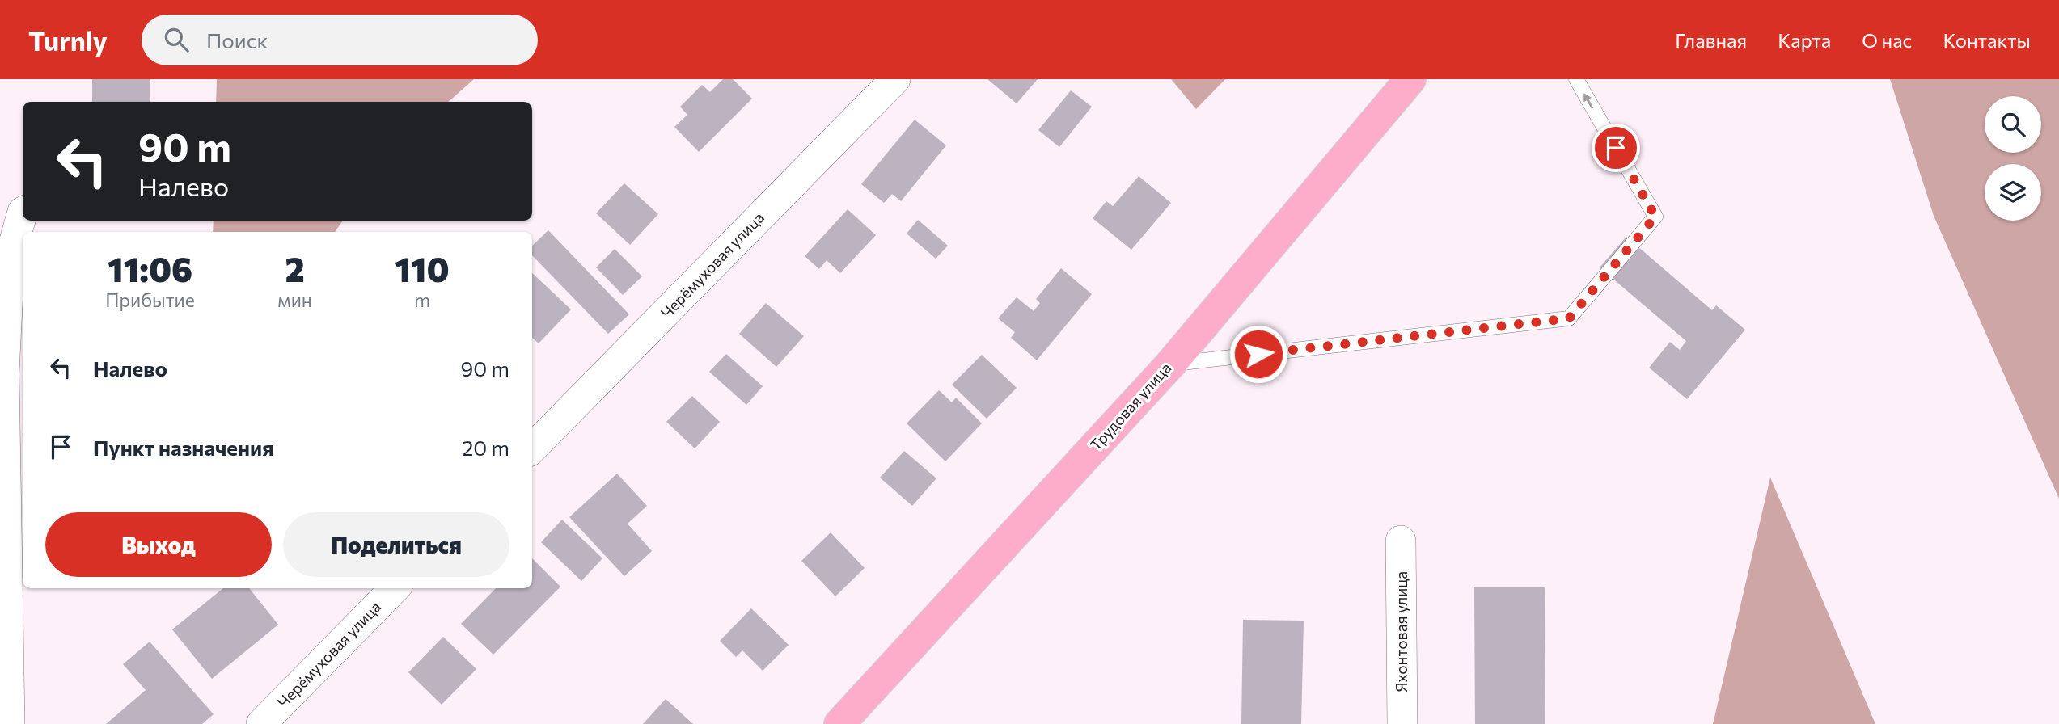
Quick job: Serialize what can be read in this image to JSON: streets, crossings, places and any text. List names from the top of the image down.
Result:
{
  "streets": {
    "main road": ["Трудовая улица"],
    "street": ["Черёмуховая улица", "Яхонтовая улица"]
  },
  "page": {
    "header": "Turnly",
    "search": "Поиск",
    "nav": [
      "Главная",
      "Карта",
      "О нас",
      "Контакты"
    ],
    "turn": ["90 m", "Налево"],
    "eta": [
      "11:06",
      "Прибытие",
      "2",
      "мин",
      "110",
      "m"
    ],
    "list": [
      {
        "name": "Налево",
        "value": "90 m"
      },
      {
        "name": "Пункт назначения",
        "value": "20 m"
      }
    ],
    "buttons": ["Выход", "Поделиться"]
  }
}
